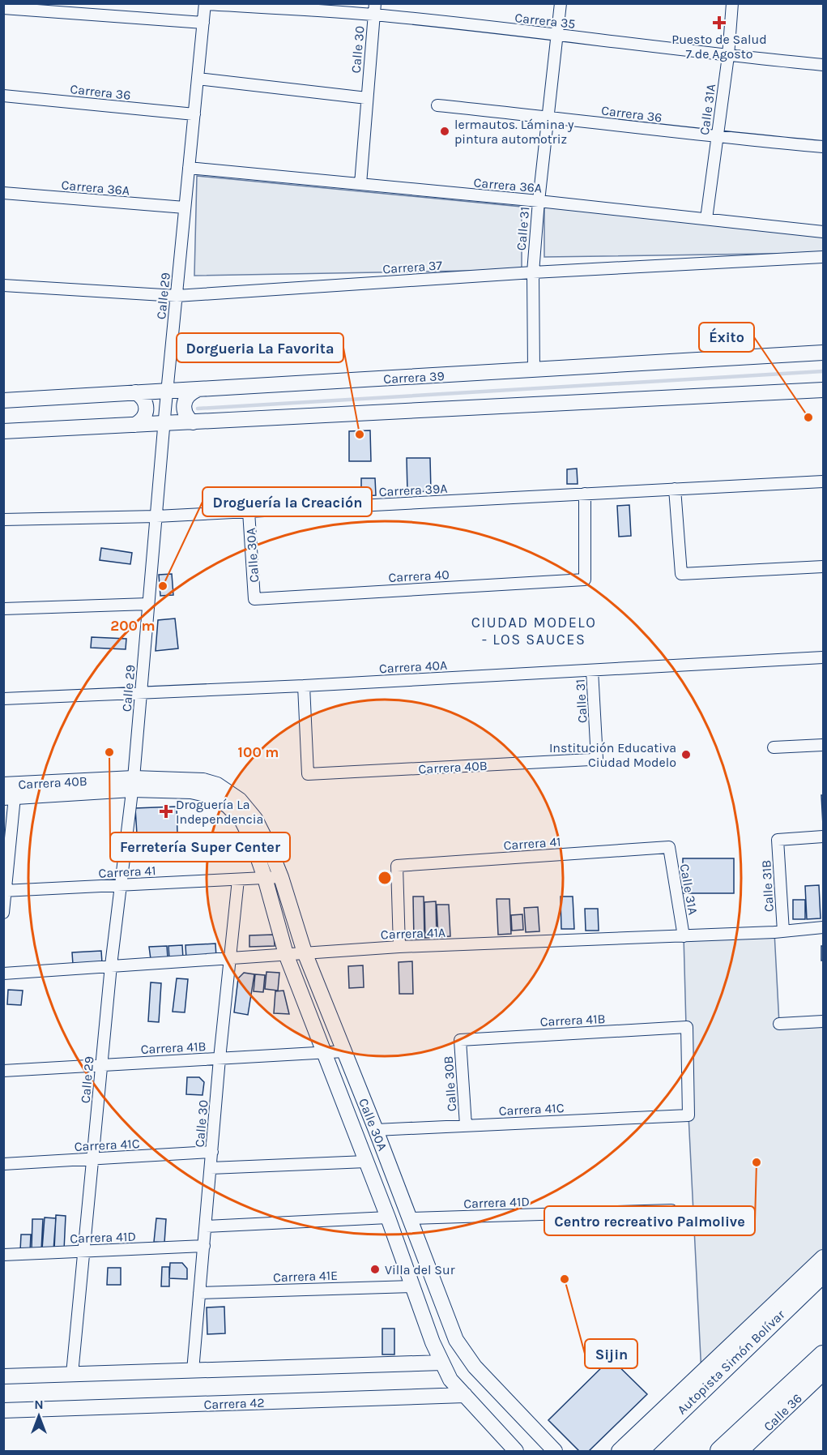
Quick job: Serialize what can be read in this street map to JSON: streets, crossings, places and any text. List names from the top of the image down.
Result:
{
  "streets": {
    "highway": ["Autopista Simón Bolívar"],
    "street": [
      "Carrera 35",
      "Calle 30",
      "Carrera 36",
      "Calle 31A",
      "Carrera 36A",
      "Calle 31",
      "Carrera 37",
      "Calle 29",
      "Carrera 39",
      "Carrera 39A",
      "Calle 30A",
      "Carrera 40",
      "Carrera 40A",
      "Carrera 40B",
      "Carrera 41",
      "Calle 31B",
      "Carrera 41A",
      "Carrera 41B",
      "Calle 30B",
      "Carrera 41C",
      "Carrera 41D",
      "Carrera 41E",
      "Carrera 42",
      "Calle 36"
    ]
  },
  "crossings": [
    ["Carrera 35", "Calle 30"],
    ["Carrera 35", "Calle 31A"],
    ["Carrera 35", "Calle 31"],
    ["Carrera 35", "Calle 29"],
    ["Calle 30", "Carrera 36A"],
    ["Calle 30", "Carrera 41"],
    ["Calle 30", "Carrera 41A"],
    ["Calle 30", "Carrera 41B"],
    ["Calle 30", "Carrera 41C"],
    ["Calle 30", "Carrera 41D"],
    ["Calle 30", "Carrera 41E"],
    ["Carrera 36", "Calle 31A"],
    ["Carrera 36", "Calle 31"],
    ["Carrera 36", "Calle 29"],
    ["Calle 31A", "Carrera 36A"],
    ["Calle 31A", "Carrera 41"],
    ["Calle 31A", "Carrera 41A"],
    ["Carrera 36A", "Calle 31"],
    ["Carrera 36A", "Calle 29"],
    ["Calle 31", "Carrera 37"],
    ["Calle 31", "Carrera 39"],
    ["Calle 31", "Carrera 40A"],
    ["Calle 31", "Carrera 40B"],
    ["Carrera 37", "Calle 29"],
    ["Calle 29", "Carrera 39"],
    ["Calle 29", "Carrera 39A"],
    ["Calle 29", "Carrera 40A"],
    ["Calle 29", "Carrera 40B"],
    ["Calle 29", "Carrera 41"],
    ["Calle 29", "Carrera 41A"],
    ["Calle 29", "Carrera 41B"],
    ["Calle 29", "Carrera 41C"],
    ["Calle 29", "Carrera 41D"],
    ["Carrera 39A", "Calle 30A"],
    ["Carrera 39A", "Carrera 40"],
    ["Calle 30A", "Carrera 40"],
    ["Calle 30A", "Carrera 40B"],
    ["Calle 30A", "Carrera 41"],
    ["Calle 30A", "Carrera 41A"],
    ["Calle 30A", "Carrera 41B"],
    ["Calle 30A", "Carrera 41C"],
    ["Calle 30A", "Carrera 41D"],
    ["Calle 30A", "Carrera 41E"],
    ["Calle 30A", "Carrera 42"],
    ["Carrera 40A", "Carrera 40B"],
    ["Carrera 41", "Carrera 41A"],
    ["Calle 31B", "Carrera 41A"],
    ["Carrera 41B", "Calle 30B"],
    ["Carrera 41B", "Carrera 41C"],
    ["Calle 30B", "Carrera 41C"]
  ],
  "districts": ["CIUDAD MODELO - LOS SAUCES"],
  "places": {
    "health": ["Puesto de Salud 7 de Agosto", "Droguería La Independencia"],
    "other": [
      "lermautos. Lámina y pintura automotriz",
      "Éxito",
      "Dorgueria La Favorita",
      "Droguería la Creación",
      "Ferretería Super Center",
      "Institución Educativa Ciudad Modelo",
      "Centro recreativo Palmolive",
      "Villa del Sur",
      "Sijin"
    ]
  },
  "north": "top",
  "rings": ["200 m", "100 m"]
}
